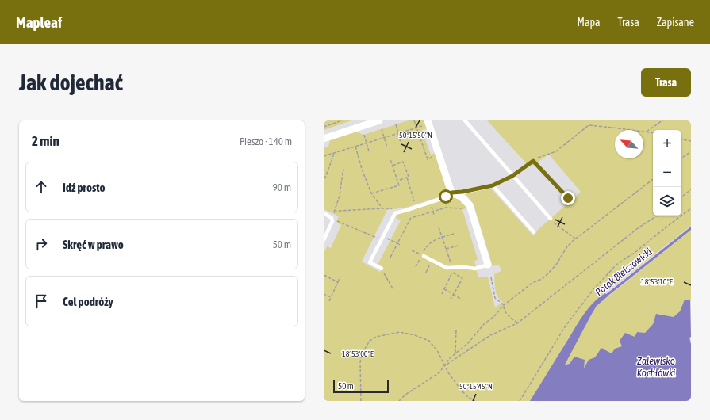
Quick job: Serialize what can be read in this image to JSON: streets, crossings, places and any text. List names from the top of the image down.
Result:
{
  "water": ["Potok Bielszowicki", "Zalewisko Kochłówki"],
  "scale_bar": "50 m",
  "north": "top left",
  "page": {
    "header": "Mapleaf",
    "nav": ["Mapa", "Trasa", "Zapisane"],
    "buttons": "Trasa",
    "title": "Jak dojechać",
    "heading": ["2 min", "Pieszo · 140 m"],
    "map_buttons": ["+", "−"],
    "list": [
      ["Idź prosto", "90 m"],
      ["Skręć w prawo", "50 m"],
      "Cel podróży"
    ],
    "scale": "50 m"
  },
  "coordinates": [
    "50°15'50\"N",
    "18°53'10\"E",
    "18°53'00\"E",
    "50°15'45\"N"
  ]
}
